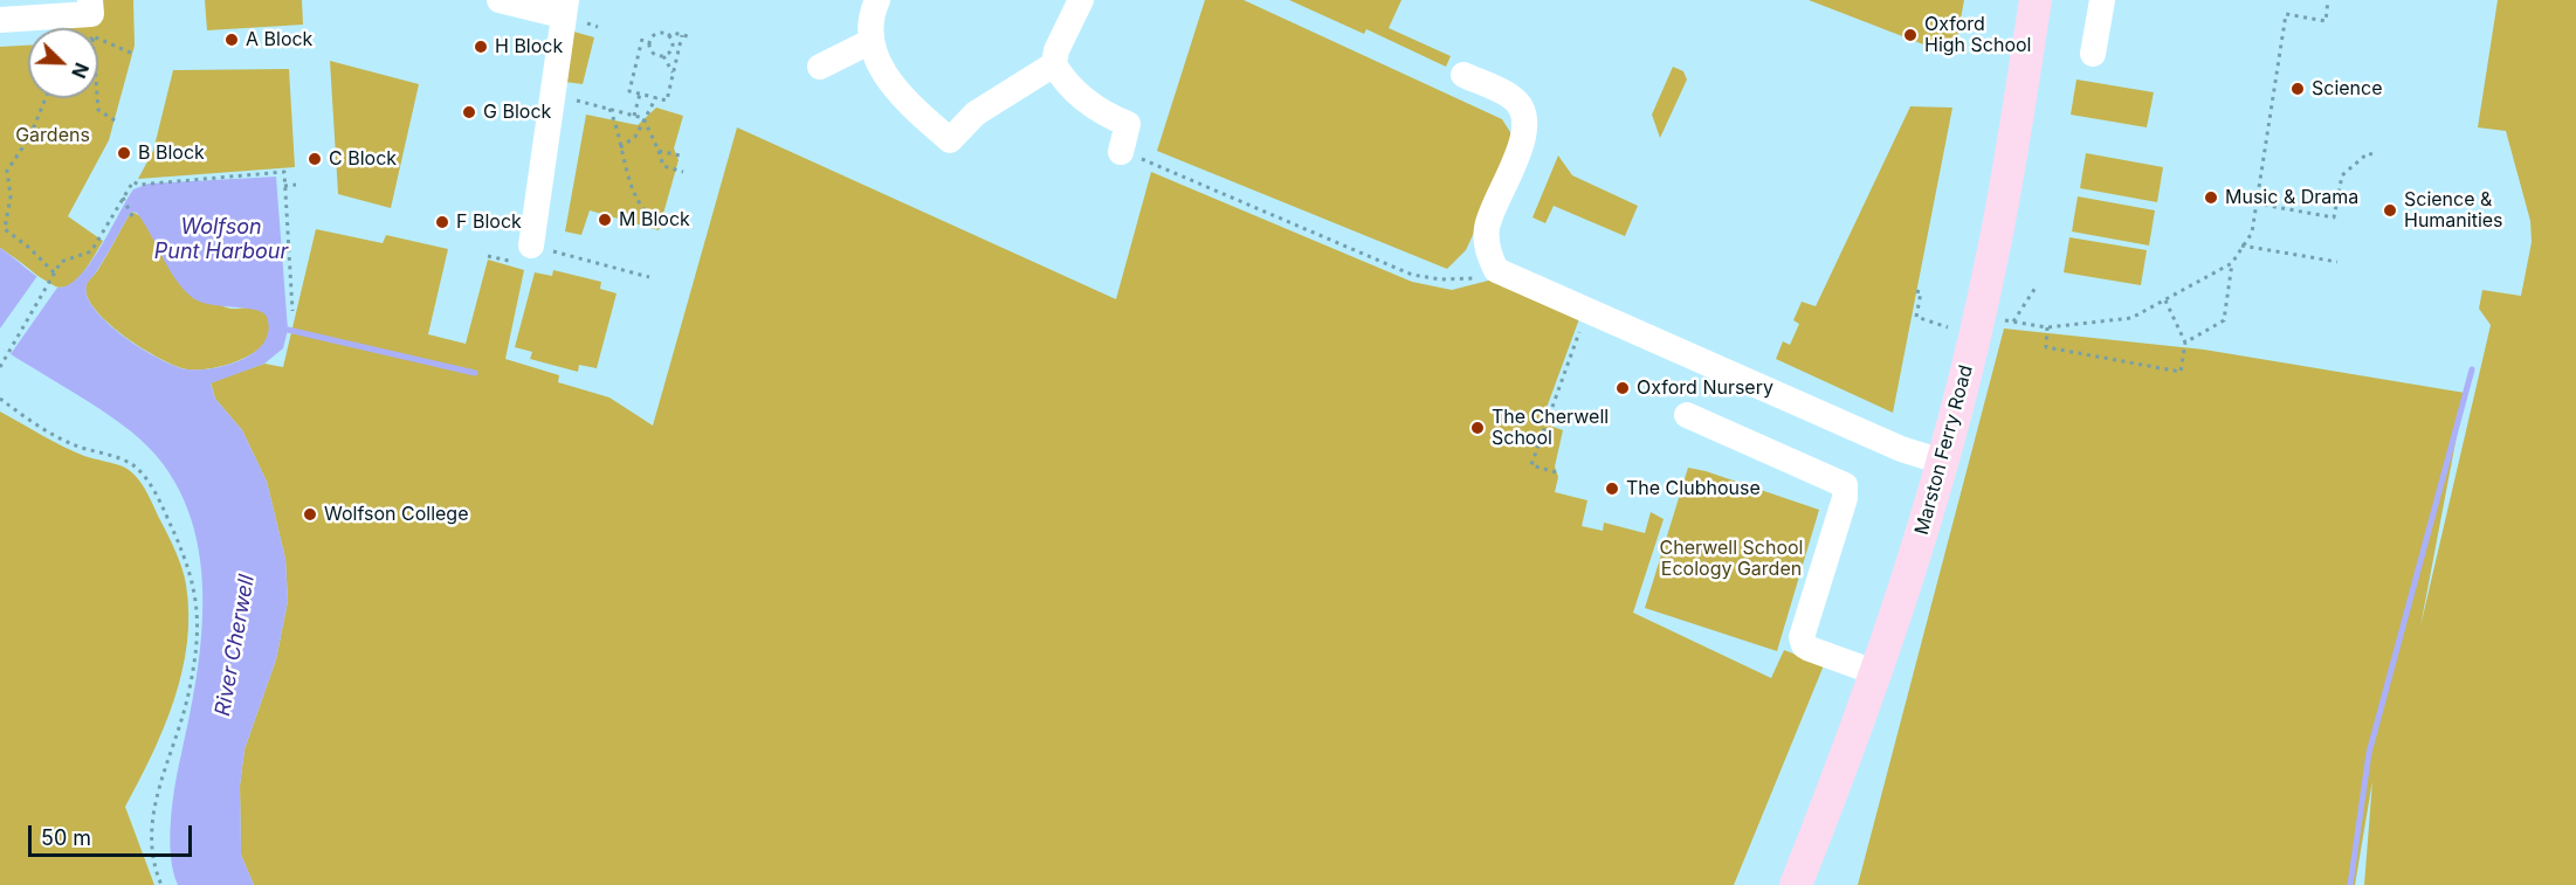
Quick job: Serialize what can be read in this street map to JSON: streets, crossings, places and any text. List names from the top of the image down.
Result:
{
  "streets": {
    "main road": ["Marston Ferry Road"]
  },
  "water": ["Wolfson Punt Harbour", "River Cherwell"],
  "parks": ["Gardens", "Cherwell School Ecology Garden"],
  "places": [
    "Oxford High School",
    "A Block",
    "H Block",
    "Science",
    "G Block",
    "B Block",
    "C Block",
    "Music & Drama",
    "Science & Humanities",
    "M Block",
    "F Block",
    "Oxford Nursery",
    "The Cherwell School",
    "The Clubhouse",
    "Wolfson College"
  ],
  "scale_bar": "50 m",
  "north": "bottom right"
}
